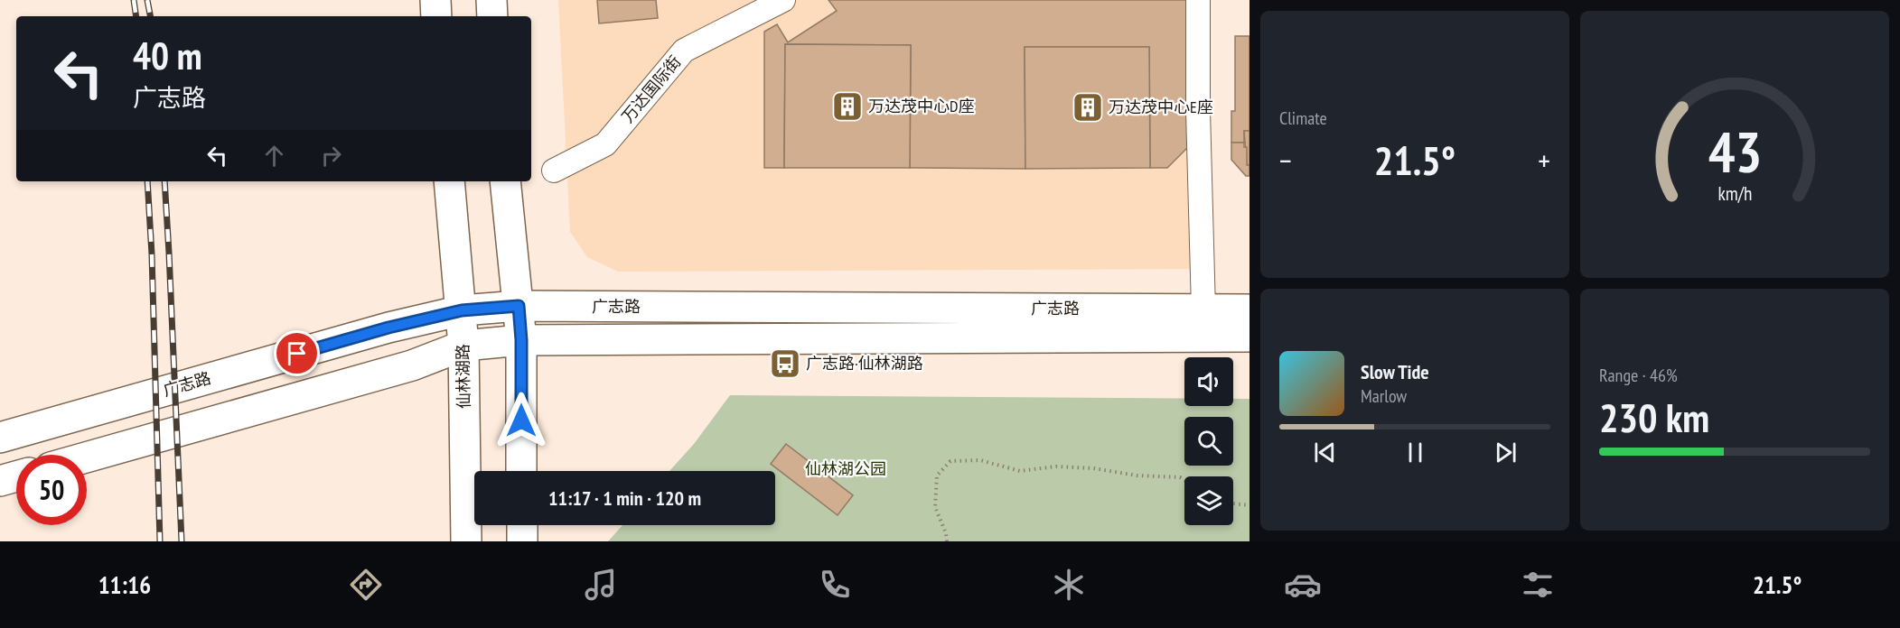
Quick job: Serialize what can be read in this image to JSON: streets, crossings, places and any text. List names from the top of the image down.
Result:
{
  "streets": {
    "street": ["万达国际街", "广志路", "仙林湖路"]
  },
  "crossings": [
    ["广志路", "仙林湖路"]
  ],
  "parks": ["仙林湖公园"],
  "places": {
    "building": ["万达茂中心D座", "万达茂中心E座"],
    "bus stop": ["广志路·仙林湖路"]
  },
  "page": {
    "tile": [
      "Climate",
      ["Range · 46%", "230 km"]
    ],
    "turn": ["40 m", "广志路"],
    "heat": ["−", "21.5°", "+"],
    "song": ["Slow Tide", "Marlow"],
    "limit": "50",
    "trip": "11:17 · 1 min · 120 m",
    "tabs": ["11:16", "21.5°"],
    "gauge": ["43", "km/h"]
  }
}
